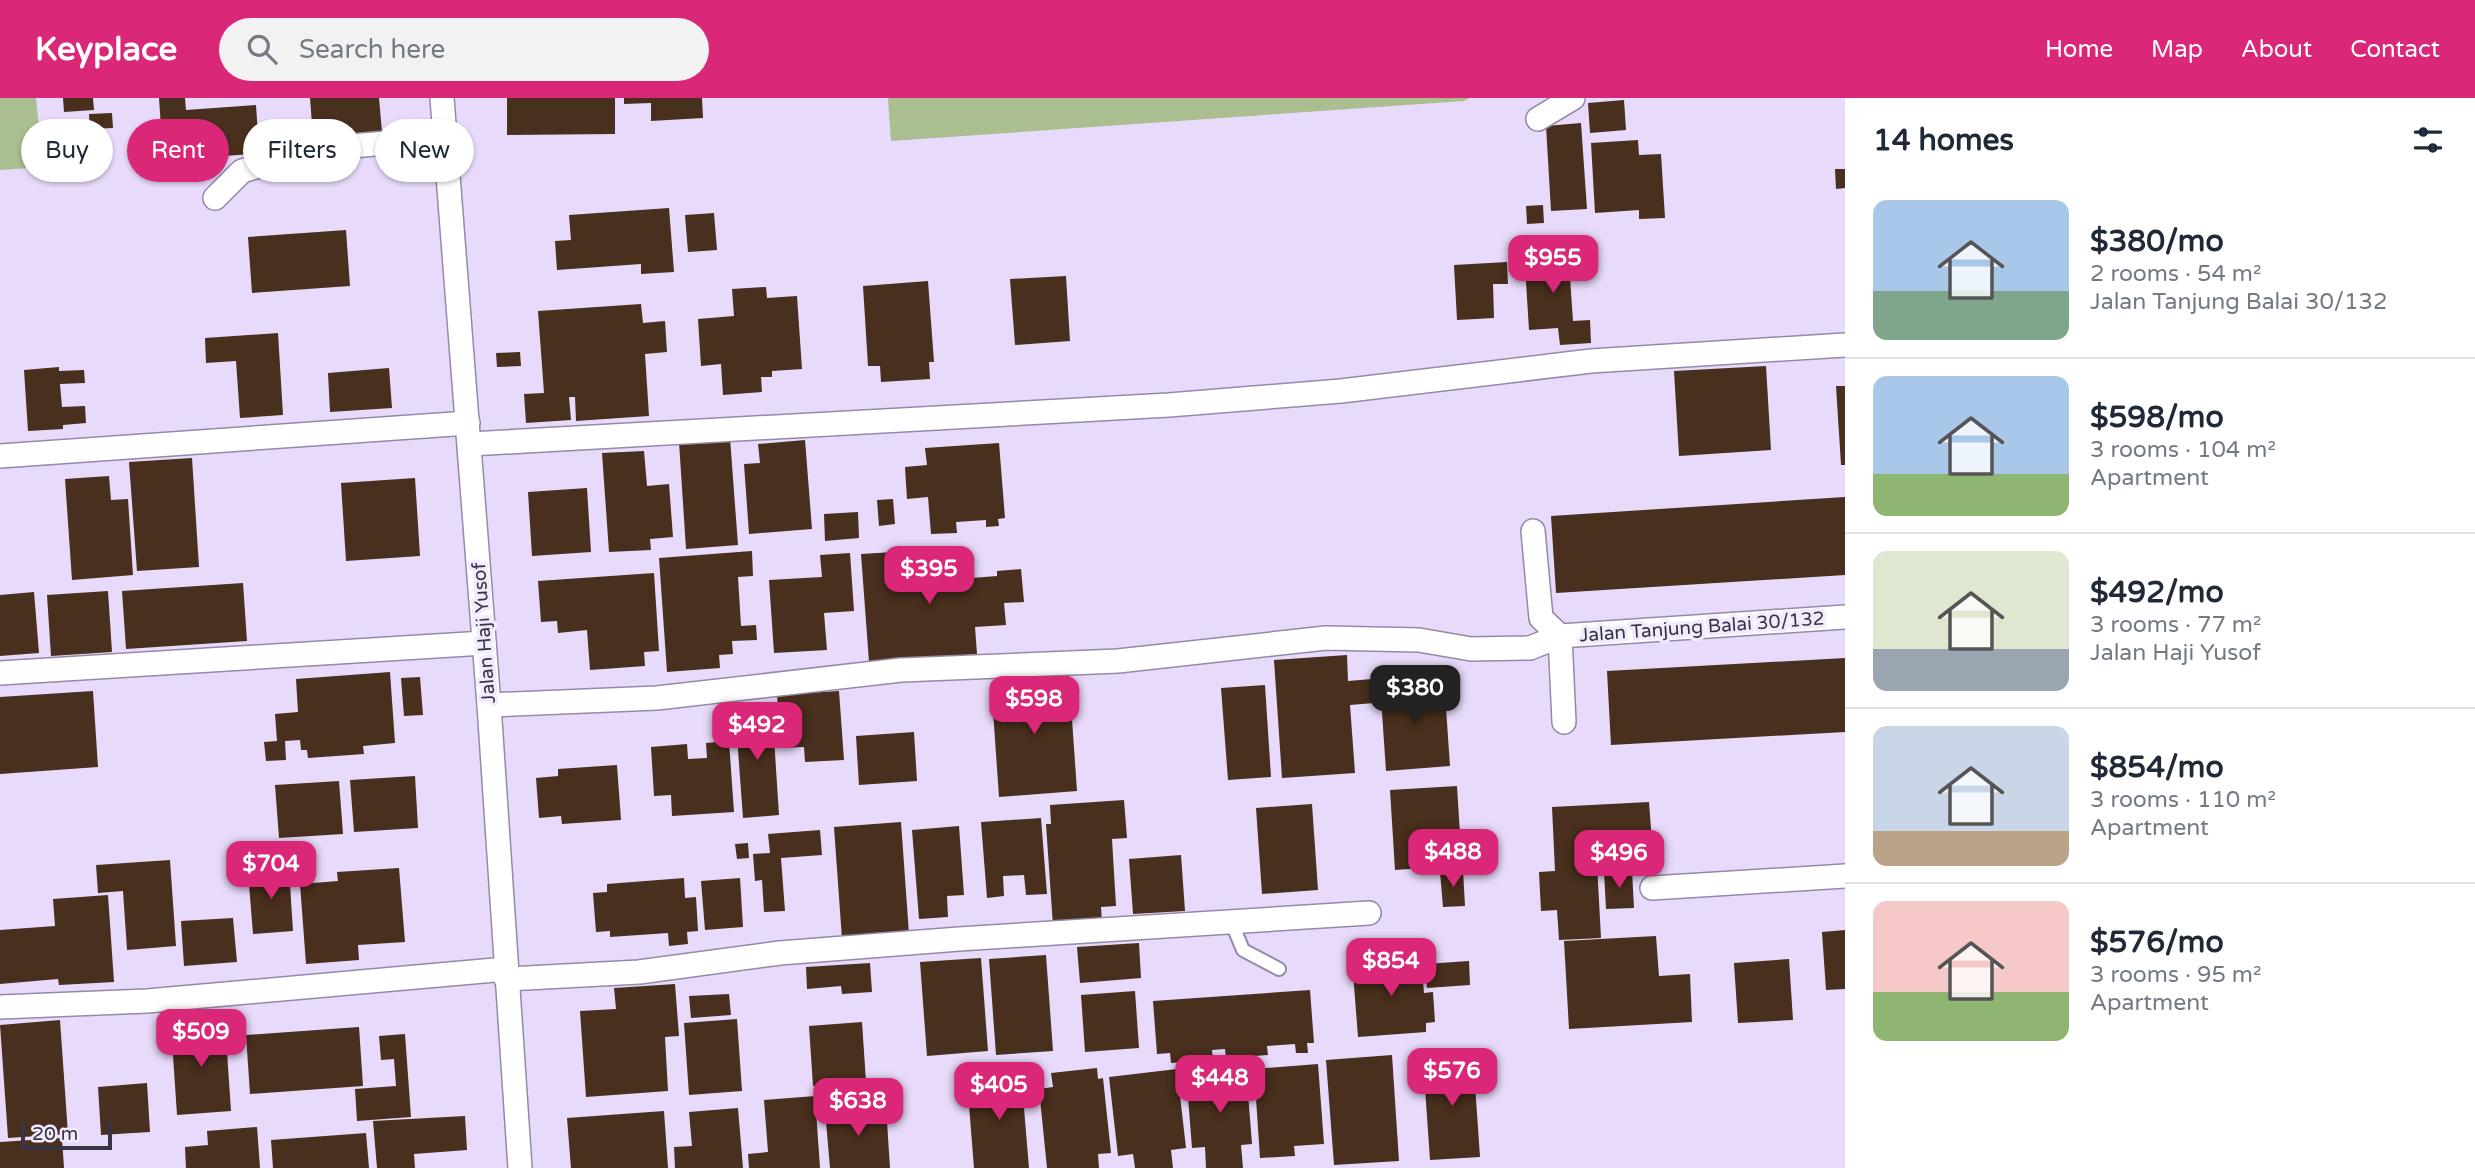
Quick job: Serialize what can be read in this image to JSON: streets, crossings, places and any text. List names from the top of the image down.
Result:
{
  "streets": {
    "street": ["Jalan Tanjung Balai 30/132", "Jalan Haji Yusof"]
  },
  "crossings": [
    ["Jalan Tanjung Balai 30/132", "Jalan Haji Yusof"]
  ],
  "scale_bar": "20 m",
  "page": {
    "header": "Keyplace",
    "search": "Search here",
    "nav": [
      "Home",
      "Map",
      "About",
      "Contact"
    ],
    "heading": "14 homes",
    "chip": [
      "Buy",
      "Rent",
      "Filters",
      "New"
    ],
    "list": [
      {
        "name": "$380/mo",
        "note": "2 rooms · 54 m² · Jalan Tanjung Balai 30/132"
      },
      {
        "name": "$598/mo",
        "note": "3 rooms · 104 m² · Apartment"
      },
      {
        "name": "$492/mo",
        "note": "3 rooms · 77 m² · Jalan Haji Yusof"
      },
      {
        "name": "$854/mo",
        "note": "3 rooms · 110 m² · Apartment"
      },
      {
        "name": "$576/mo",
        "note": "3 rooms · 95 m² · Apartment"
      }
    ],
    "price": [
      "$955",
      "$395",
      "$380",
      "$598",
      "$492",
      "$488",
      "$496",
      "$704",
      "$854",
      "$509",
      "$576",
      "$448",
      "$405",
      "$638"
    ],
    "scale": "20 m"
  }
}
